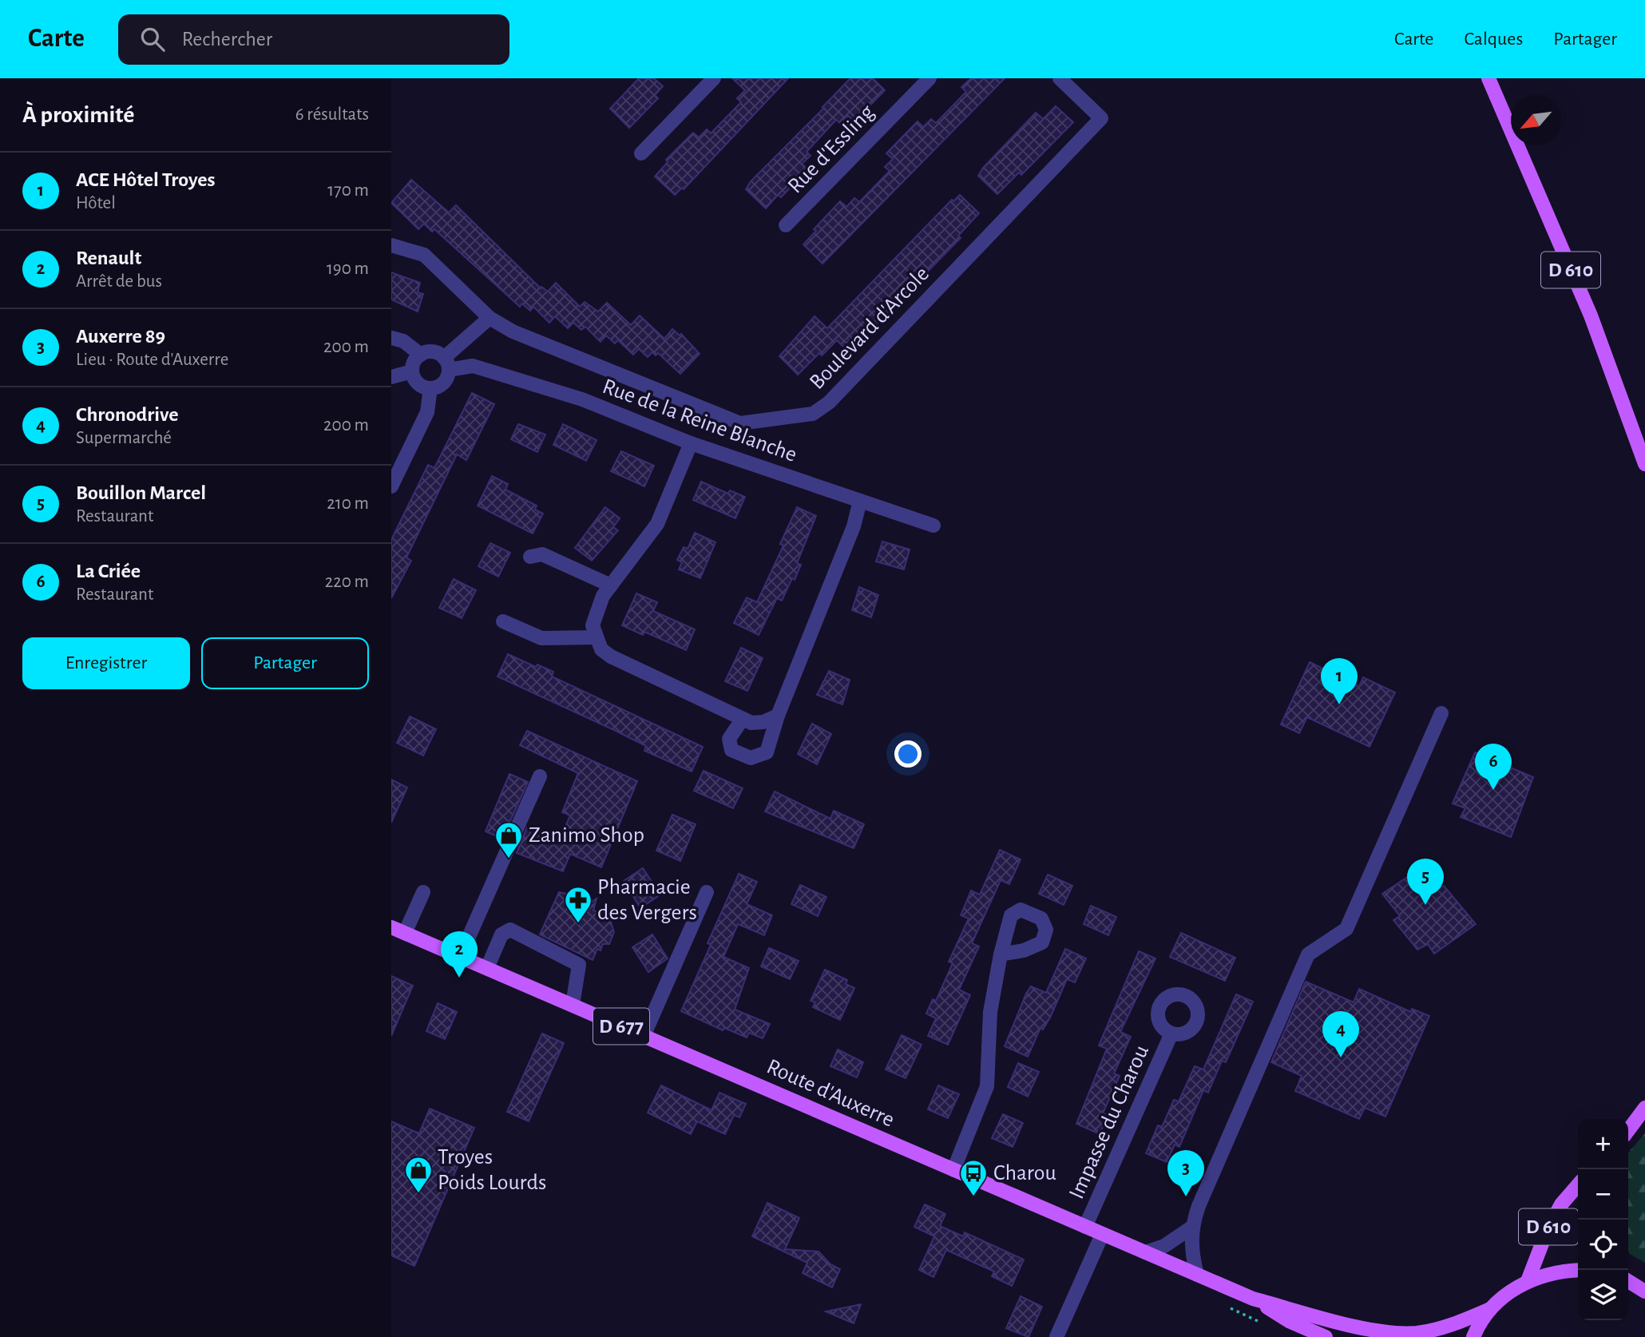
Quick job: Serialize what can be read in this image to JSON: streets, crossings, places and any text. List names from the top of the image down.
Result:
{
  "streets": {
    "main road": ["D 610", "D 677", "Route d'Auxerre"],
    "street": [
      "Rue d'Essling",
      "Boulevard d'Arcole",
      "Rue de la Reine Blanche",
      "Impasse du Charou"
    ]
  },
  "crossings": [
    ["Route d'Auxerre", "Impasse du Charou"]
  ],
  "places": {
    "shop": ["Zanimo Shop", "Troyes Poids Lourds"],
    "pharmacy": ["Pharmacie des Vergers"],
    "bus stop": ["Charou"]
  },
  "north": "bottom left",
  "page": {
    "header": "Carte",
    "search": "Rechercher",
    "nav": ["Carte", "Calques", "Partager"],
    "heading": ["À proximité", "6 résultats"],
    "list": [
      {
        "mark": "1",
        "name": "ACE Hôtel Troyes",
        "note": "Hôtel",
        "value": "170 m"
      },
      {
        "mark": "2",
        "name": "Renault",
        "note": "Arrêt de bus",
        "value": "190 m"
      },
      {
        "mark": "3",
        "name": "Auxerre 89",
        "note": "Lieu · Route d'Auxerre",
        "value": "200 m"
      },
      {
        "mark": "4",
        "name": "Chronodrive",
        "note": "Supermarché",
        "value": "200 m"
      },
      {
        "mark": "5",
        "name": "Bouillon Marcel",
        "note": "Restaurant",
        "value": "210 m"
      },
      {
        "mark": "6",
        "name": "La Criée",
        "note": "Restaurant",
        "value": "220 m"
      }
    ],
    "buttons": ["Enregistrer", "Partager"],
    "pins": [
      "1",
      "6",
      "5",
      "2",
      "4",
      "3"
    ],
    "map_buttons": ["+", "−"]
  }
}
